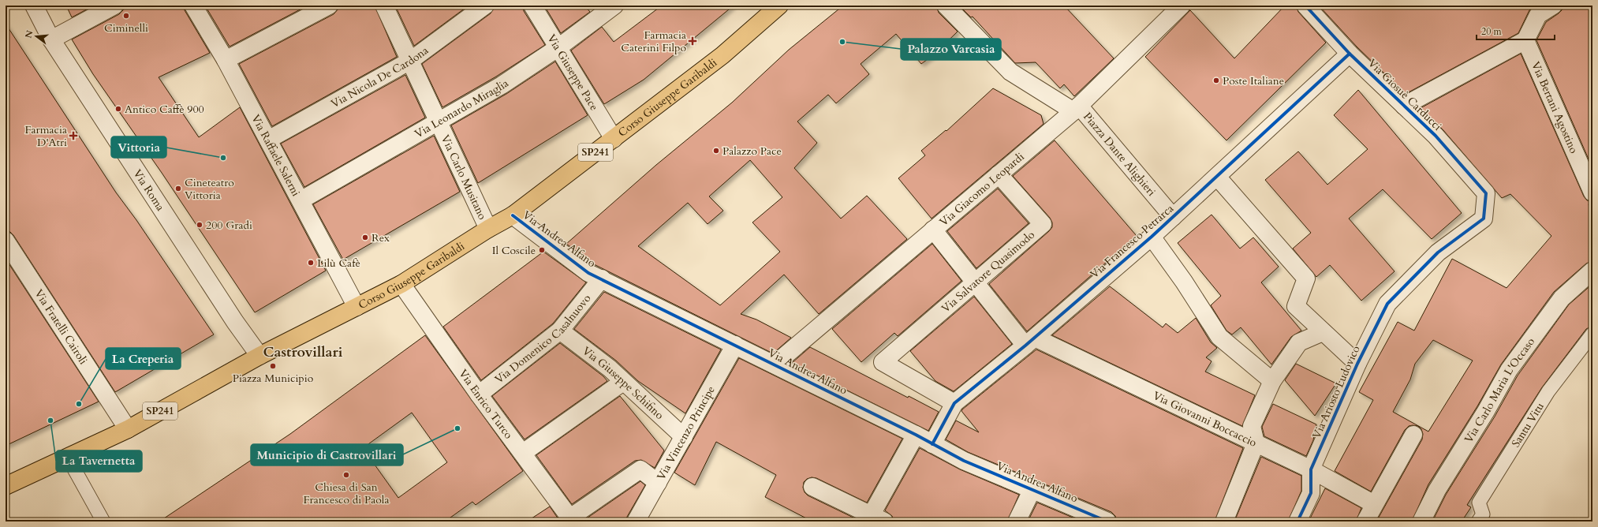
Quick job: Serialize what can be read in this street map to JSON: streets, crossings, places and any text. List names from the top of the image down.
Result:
{
  "streets": {
    "main road": ["Corso Giuseppe Garibaldi", "SP241"],
    "street": [
      "Via Giuseppe Pace",
      "Via Nicola De Cardona",
      "Via Giosuè Carducci",
      "Via Bertani Agostino",
      "Via Leonardo Miraglia",
      "Piazza Dante Alighieri",
      "Via Raffaele Salerni",
      "Via Carlo Musitano",
      "Via Giacomo Leopardi",
      "Via Roma",
      "Via Andrea Alfano",
      "Via Francesco Petrarca",
      "Via Salvatore Quasimodo",
      "Via Fratelli Cairoli",
      "Via Domenico Casalnuovo",
      "Via Giuseppe Schifino",
      "Via Carlo Maria L'Occaso",
      "Via Ariosto Ludovico",
      "Via Enrico Turco",
      "Via Giovanni Boccaccio",
      "Via Vincenzo Principe"
    ],
    "lane": ["Santu Vitu"]
  },
  "crossings": [
    ["Via Giuseppe Pace", "Corso Giuseppe Garibaldi"],
    ["Via Giuseppe Pace", "Via Leonardo Miraglia"],
    ["Via Nicola De Cardona", "Via Raffaele Salerni"],
    ["Via Nicola De Cardona", "Via Carlo Musitano"],
    ["Via Giosuè Carducci", "Via Francesco Petrarca"],
    ["Via Giosuè Carducci", "Via Ariosto Ludovico"],
    ["Corso Giuseppe Garibaldi", "Via Raffaele Salerni"],
    ["Corso Giuseppe Garibaldi", "Via Carlo Musitano"],
    ["Corso Giuseppe Garibaldi", "Via Roma"],
    ["Corso Giuseppe Garibaldi", "Via Andrea Alfano"],
    ["Corso Giuseppe Garibaldi", "Via Fratelli Cairoli"],
    ["Corso Giuseppe Garibaldi", "Via Enrico Turco"],
    ["Via Leonardo Miraglia", "Via Raffaele Salerni"],
    ["Via Leonardo Miraglia", "Via Carlo Musitano"],
    ["Piazza Dante Alighieri", "Via Giacomo Leopardi"],
    ["Piazza Dante Alighieri", "Via Francesco Petrarca"],
    ["Via Giacomo Leopardi", "Via Andrea Alfano"],
    ["Via Giacomo Leopardi", "Via Salvatore Quasimodo"],
    ["Via Andrea Alfano", "Via Francesco Petrarca"],
    ["Via Andrea Alfano", "Via Domenico Casalnuovo"],
    ["Via Andrea Alfano", "Via Vincenzo Principe"],
    ["Via Francesco Petrarca", "Via Salvatore Quasimodo"],
    ["Via Francesco Petrarca", "Via Giovanni Boccaccio"],
    ["Via Domenico Casalnuovo", "Via Giuseppe Schifino"],
    ["Via Domenico Casalnuovo", "Via Enrico Turco"],
    ["Via Giuseppe Schifino", "Via Vincenzo Principe"],
    ["Via Ariosto Ludovico", "Via Giovanni Boccaccio"]
  ],
  "districts": ["Castrovillari"],
  "places": {
    "other": [
      "Ciminelli",
      "Palazzo Varcasia",
      "Poste Italiane",
      "Antico Caffè 900",
      "Palazzo Pace",
      "Vittoria",
      "Cineteatro Vittoria",
      "200 Gradi",
      "Rex",
      "Il Coscile",
      "Lilù Cafè",
      "Piazza Municipio",
      "La Creperia",
      "La Tavernetta",
      "Municipio di Castrovillari",
      "Chiesa di San Francesco di Paola"
    ],
    "health": ["Farmacia Caterini Filpo", "Farmacia D'Atri"]
  },
  "scale_bar": "20 m",
  "north": "left"
}
